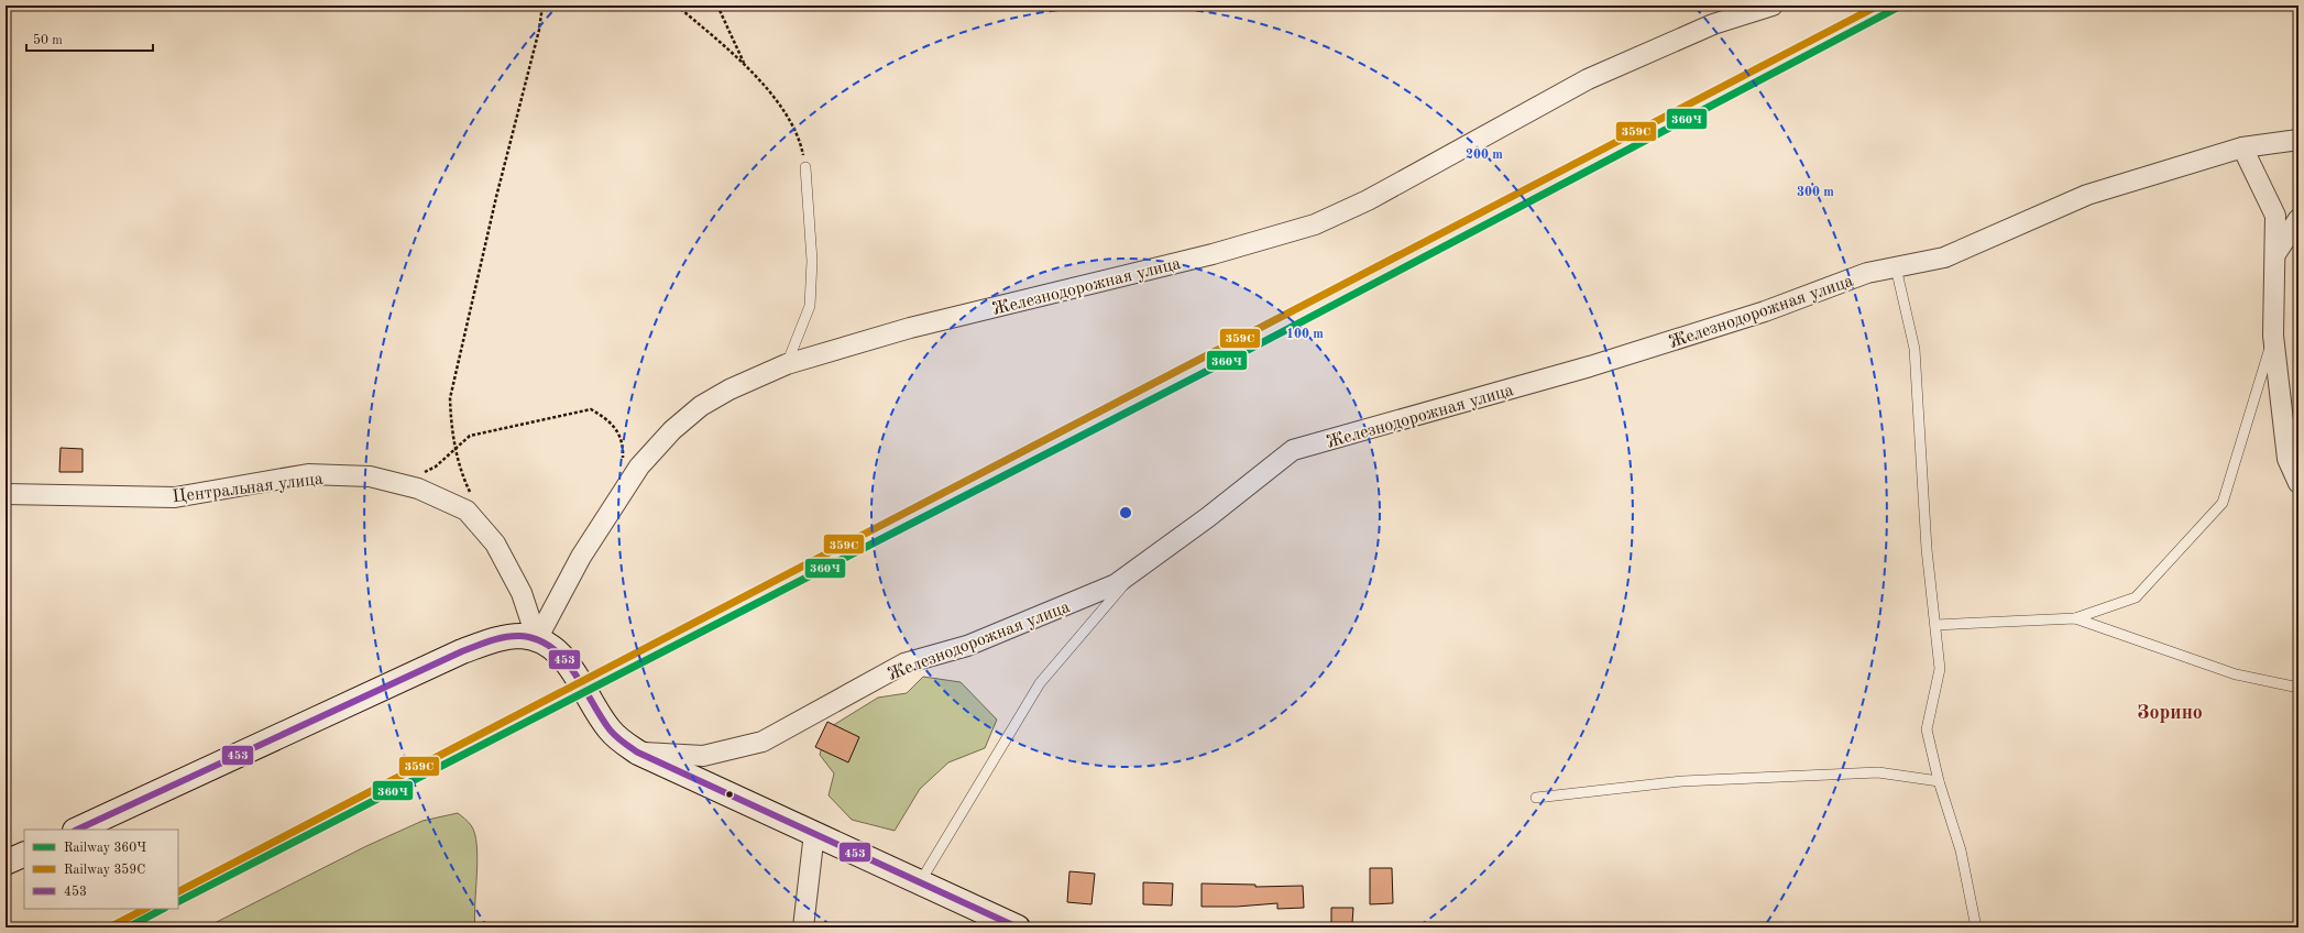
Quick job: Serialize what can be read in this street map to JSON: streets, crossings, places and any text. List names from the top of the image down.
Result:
{
  "streets": {
    "street": ["Железнодорожная улица", "Центральная улица"]
  },
  "crossings": [
    ["Железнодорожная улица", "Центральная улица"]
  ],
  "districts": ["Зорино"],
  "lines": ["rail line 360Ч", "rail line 359С", "transit line 453"],
  "legend": ["Railway 360Ч", "Railway 359С", "453"],
  "scale_bar": "50 m",
  "rings": ["200 m", "300 m", "100 m"]
}
